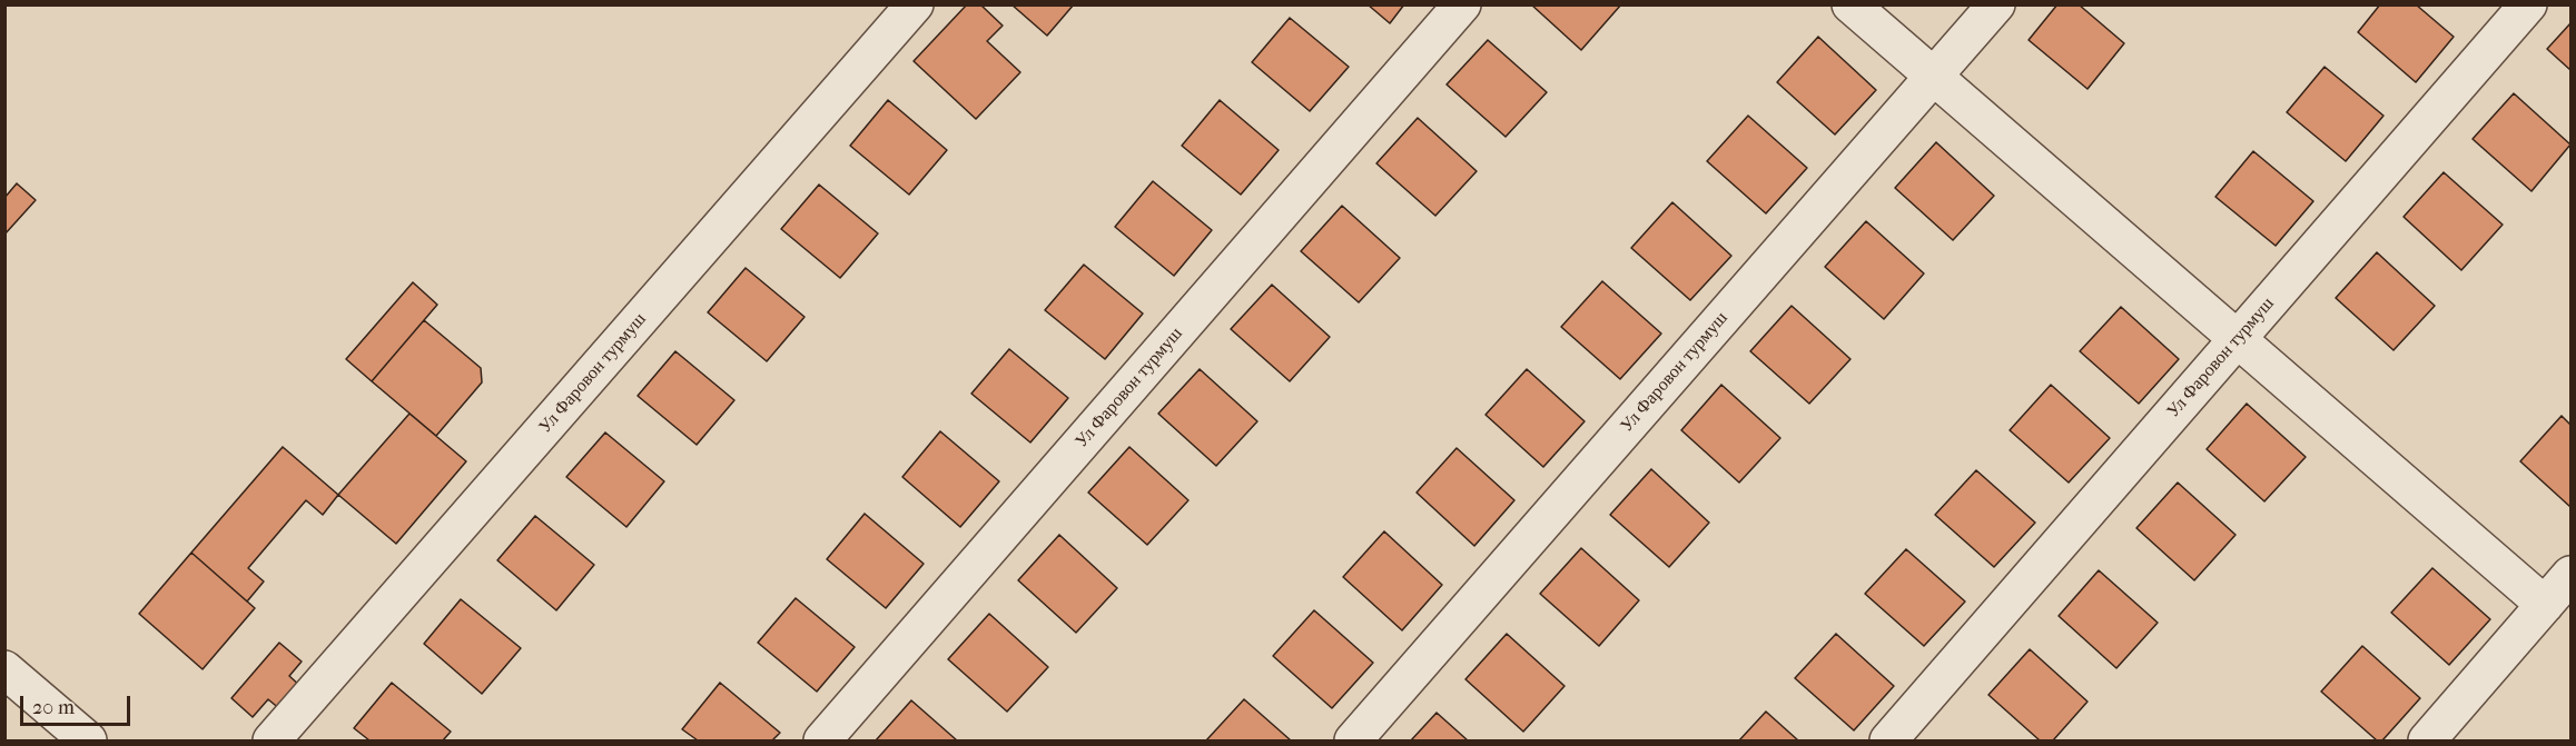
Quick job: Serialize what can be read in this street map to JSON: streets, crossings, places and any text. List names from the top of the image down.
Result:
{
  "streets": {
    "street": ["Ул Фаровон турмуш"]
  },
  "scale_bar": "20 m"
}
